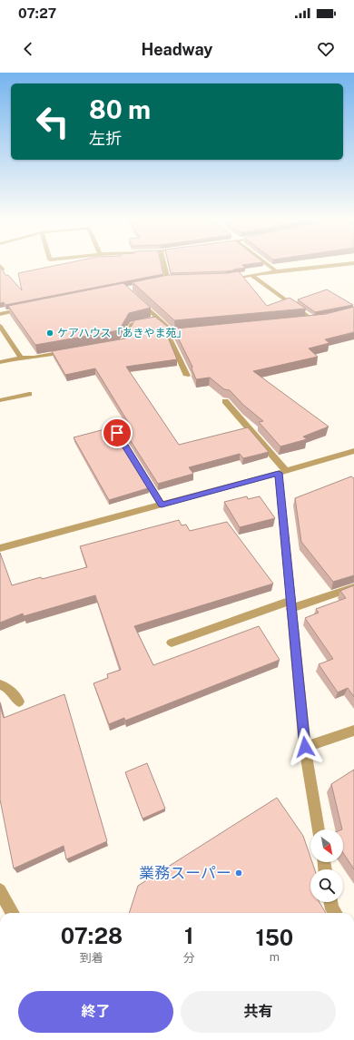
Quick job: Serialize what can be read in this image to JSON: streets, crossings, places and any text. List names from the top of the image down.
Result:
{
  "places": ["ケアハウス「あきやま苑」", "業務スーパー"],
  "north": "bottom right",
  "page": {
    "status": "07:27",
    "header": "Headway",
    "turn": ["80 m", "左折"],
    "eta": [
      "07:28",
      "到着",
      "1",
      "分",
      "150",
      "m"
    ],
    "buttons": ["終了", "共有"]
  }
}
